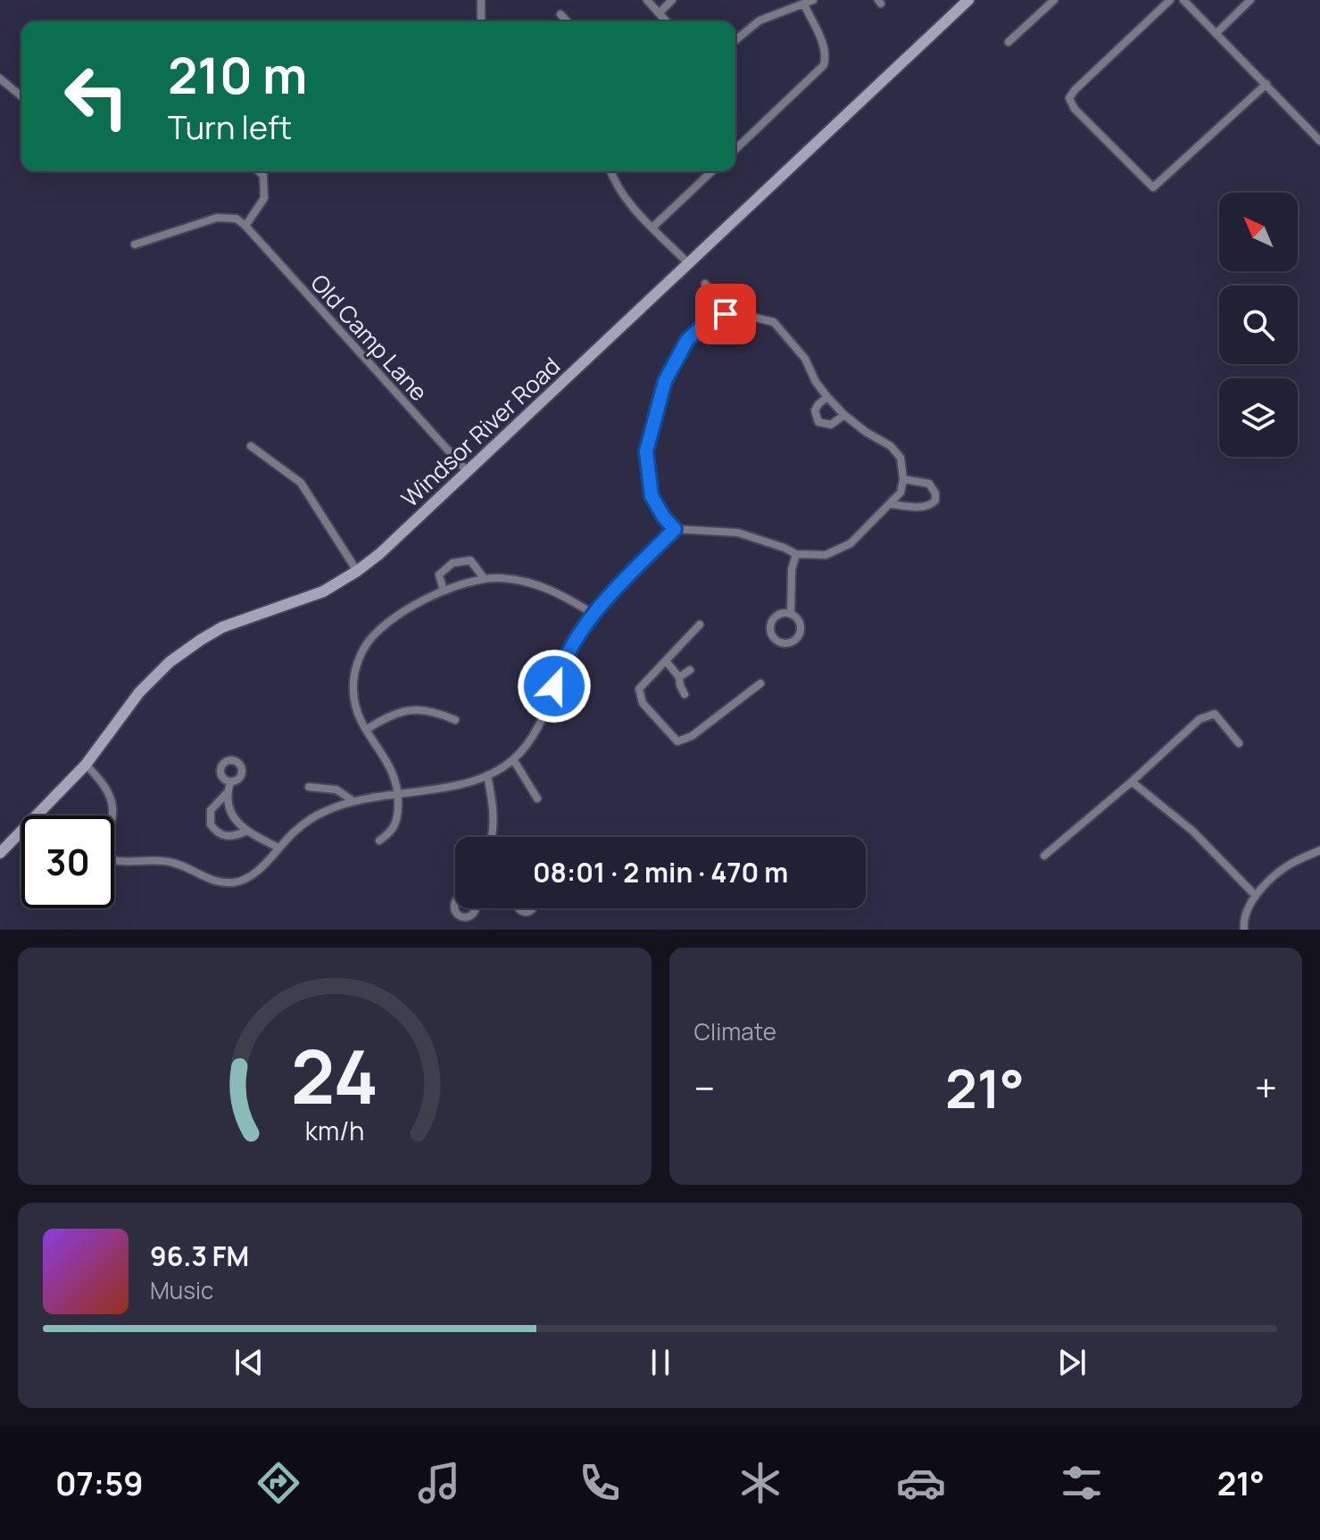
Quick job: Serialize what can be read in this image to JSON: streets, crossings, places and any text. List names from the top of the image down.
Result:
{
  "streets": {
    "main road": ["Windsor River Road"],
    "street": ["Old Camp Lane"]
  },
  "crossings": [
    ["Old Camp Lane", "Windsor River Road"]
  ],
  "north": "top left",
  "page": {
    "turn": ["210 m", "Turn left"],
    "limit": "30",
    "trip": "08:01 · 2 min · 470 m",
    "tile": "Climate",
    "heat": ["−", "21°", "+"],
    "song": ["96.3 FM", "Music"],
    "tabs": ["07:59", "21°"],
    "gauge": ["24", "km/h"]
  }
}
